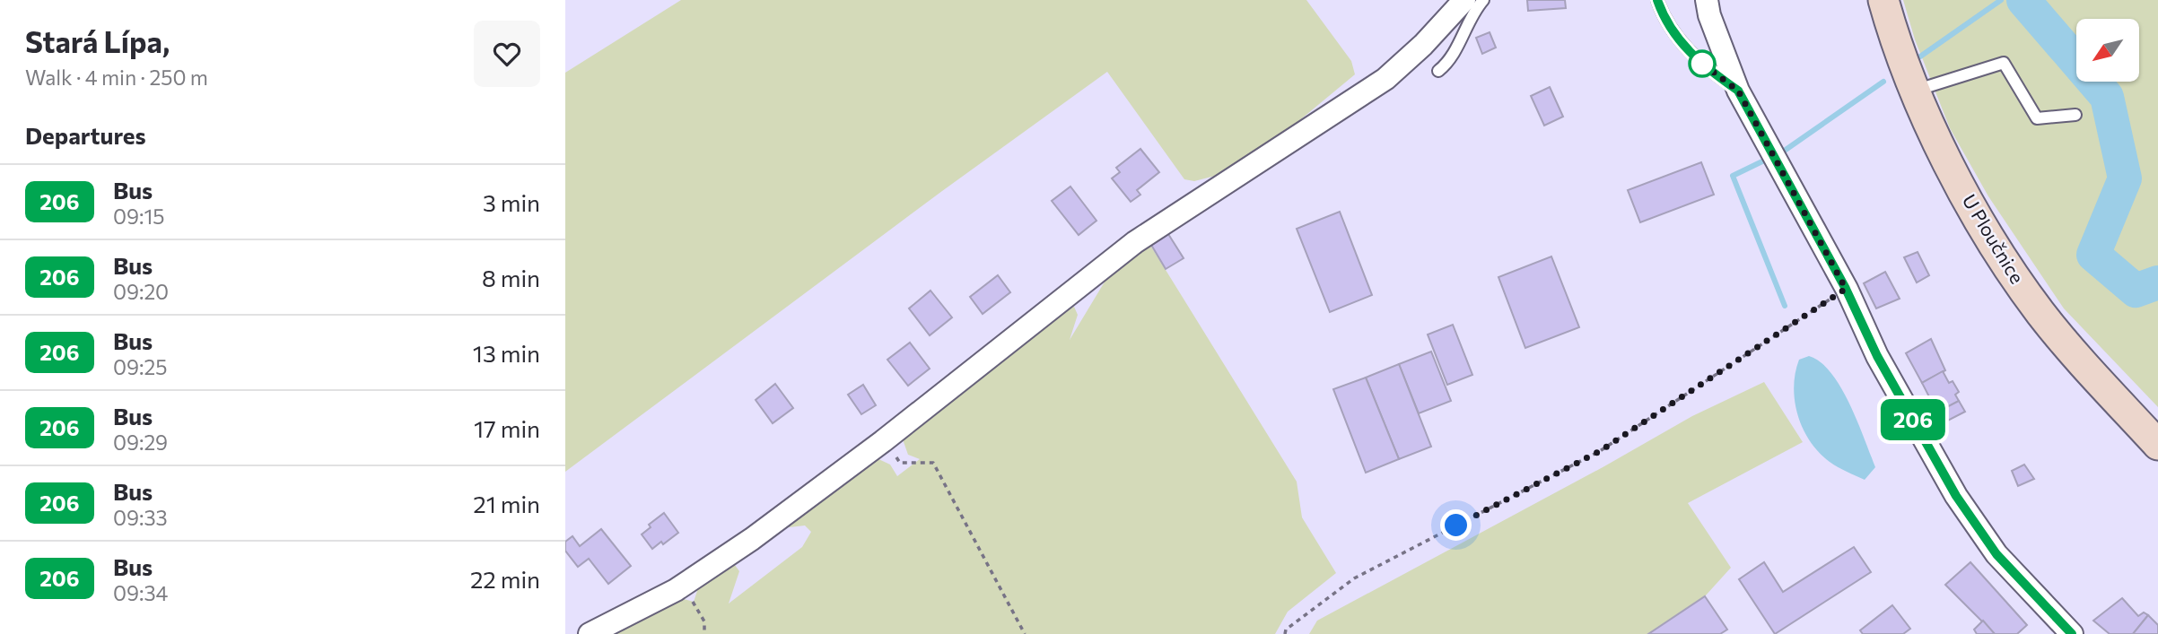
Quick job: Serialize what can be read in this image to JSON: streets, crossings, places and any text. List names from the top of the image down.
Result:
{
  "streets": {
    "main road": ["U Ploučnice"]
  },
  "lines": ["bus line 206"],
  "north": "bottom left",
  "page": {
    "heading": [
      ["Stará Lípa,", "Walk · 4 min · 250 m"],
      "Departures"
    ],
    "on_map": "206",
    "list": [
      {
        "mark": "206",
        "name": "Bus",
        "note": "09:15",
        "value": "3 min"
      },
      {
        "mark": "206",
        "name": "Bus",
        "note": "09:20",
        "value": "8 min"
      },
      {
        "mark": "206",
        "name": "Bus",
        "note": "09:25",
        "value": "13 min"
      },
      {
        "mark": "206",
        "name": "Bus",
        "note": "09:29",
        "value": "17 min"
      },
      {
        "mark": "206",
        "name": "Bus",
        "note": "09:33",
        "value": "21 min"
      },
      {
        "mark": "206",
        "name": "Bus",
        "note": "09:34",
        "value": "22 min"
      }
    ]
  }
}
